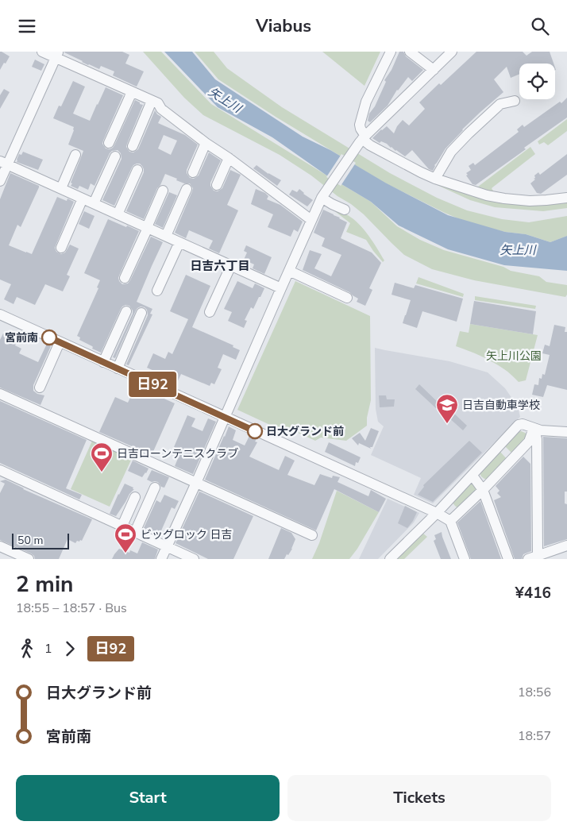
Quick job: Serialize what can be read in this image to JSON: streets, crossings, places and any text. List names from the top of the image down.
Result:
{
  "districts": ["日吉六丁目"],
  "water": ["矢上川"],
  "parks": ["矢上川公園"],
  "places": {
    "other": ["宮前南", "日大グランド前"],
    "school or university": ["日吉自動車学校"],
    "sports": ["日吉ローンテニスクラブ", "ビッグロック 日吉"]
  },
  "lines": ["bus line 日92"],
  "scale_bar": "50 m",
  "page": {
    "header": "Viabus",
    "on_map": "日92",
    "scale": "50 m",
    "heading": ["2 min", "18:55 – 18:57 · Bus", "¥416"],
    "legs": ["1", "日92"],
    "list": [
      {
        "name": "日大グランド前",
        "value": "18:56"
      },
      {
        "name": "宮前南",
        "value": "18:57"
      }
    ],
    "buttons": ["Start", "Tickets"]
  }
}
